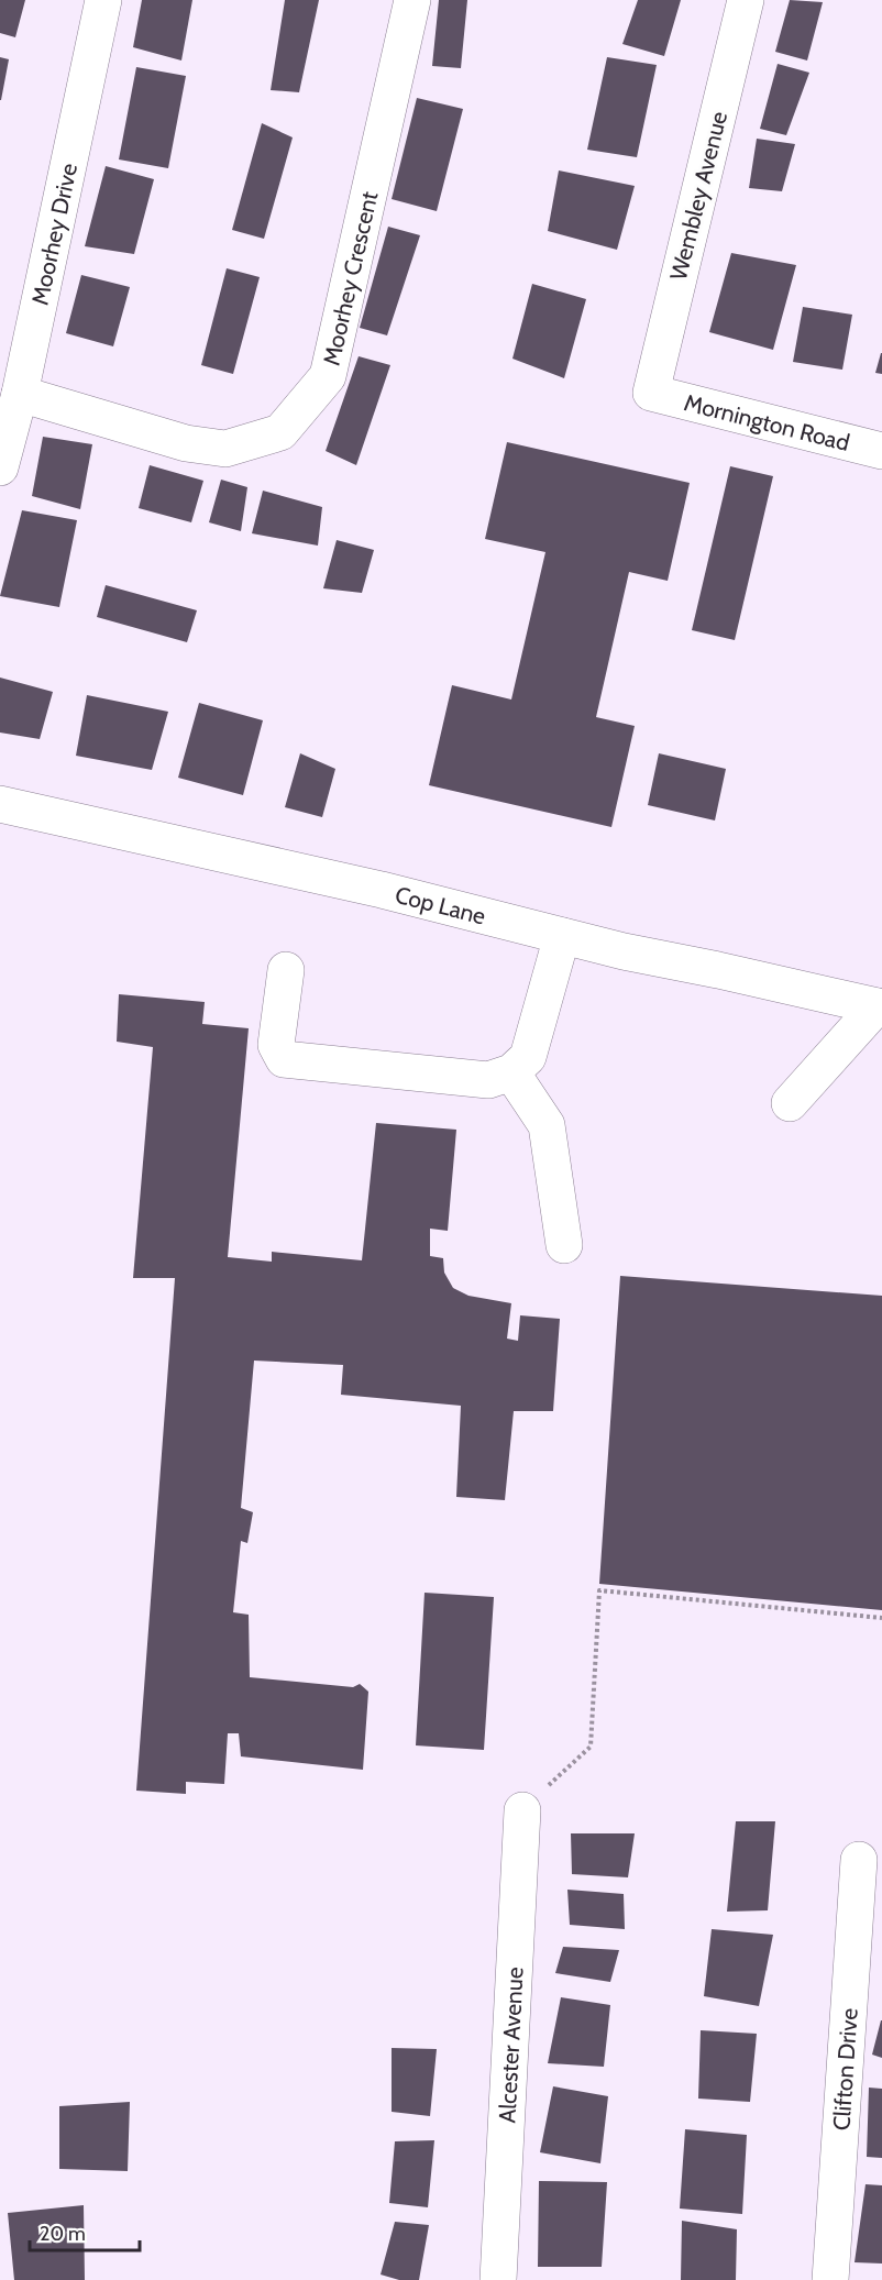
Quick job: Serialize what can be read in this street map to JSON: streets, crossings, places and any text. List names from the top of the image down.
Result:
{
  "streets": {
    "street": [
      "Wembley Avenue",
      "Moorhey Drive",
      "Moorhey Crescent",
      "Mornington Road",
      "Cop Lane",
      "Alcester Avenue",
      "Clifton Drive"
    ]
  },
  "crossings": [
    ["Wembley Avenue", "Mornington Road"],
    ["Moorhey Drive", "Moorhey Crescent"]
  ],
  "scale_bar": "20 m"
}
